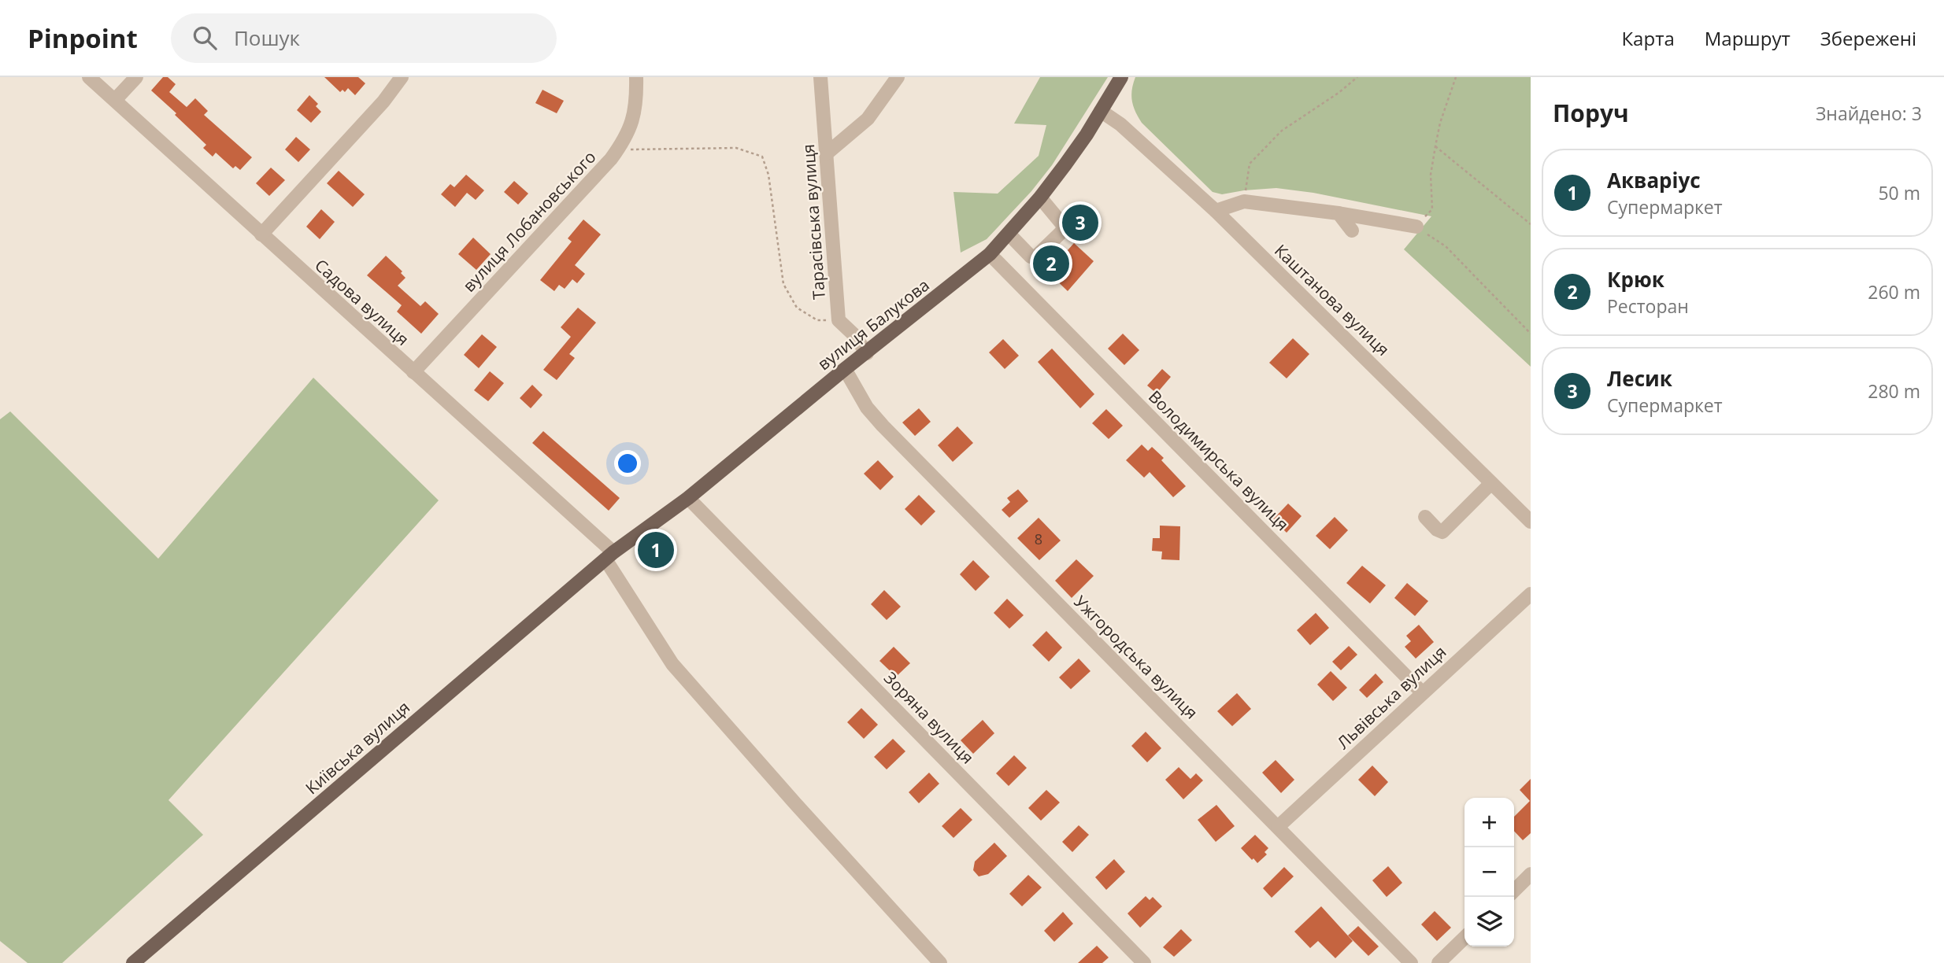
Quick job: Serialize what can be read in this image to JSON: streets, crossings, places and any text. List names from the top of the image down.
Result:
{
  "streets": {
    "main road": ["вулиця Балукова", "Київська вулиця"],
    "street": [
      "вулиця Лобановського",
      "Тарасівська вулиця",
      "Каштанова вулиця",
      "Садова вулиця",
      "Володимирська вулиця",
      "Ужгородська вулиця",
      "Львівська вулиця",
      "Зоряна вулиця"
    ]
  },
  "crossings": [
    ["вулиця Лобановського", "Садова вулиця"],
    ["Тарасівська вулиця", "вулиця Балукова"],
    ["Каштанова вулиця", "вулиця Балукова"],
    ["Садова вулиця", "вулиця Балукова"],
    ["Садова вулиця", "Київська вулиця"],
    ["вулиця Балукова", "Володимирська вулиця"],
    ["вулиця Балукова", "Ужгородська вулиця"],
    ["вулиця Балукова", "Зоряна вулиця"],
    ["вулиця Балукова", "Київська вулиця"],
    ["Володимирська вулиця", "Львівська вулиця"],
    ["Ужгородська вулиця", "Львівська вулиця"]
  ],
  "house_numbers": ["8"],
  "page": {
    "header": "Pinpoint",
    "search": "Пошук",
    "nav": ["Карта", "Маршрут", "Збережені"],
    "heading": ["Поруч", "Знайдено: 3"],
    "list": [
      {
        "mark": "1",
        "name": "Акваріус",
        "note": "Супермаркет",
        "value": "50 m"
      },
      {
        "mark": "2",
        "name": "Крюк",
        "note": "Ресторан",
        "value": "260 m"
      },
      {
        "mark": "3",
        "name": "Лесик",
        "note": "Супермаркет",
        "value": "280 m"
      }
    ],
    "pins": ["3", "2", "1"],
    "map_buttons": ["+", "−"]
  }
}
